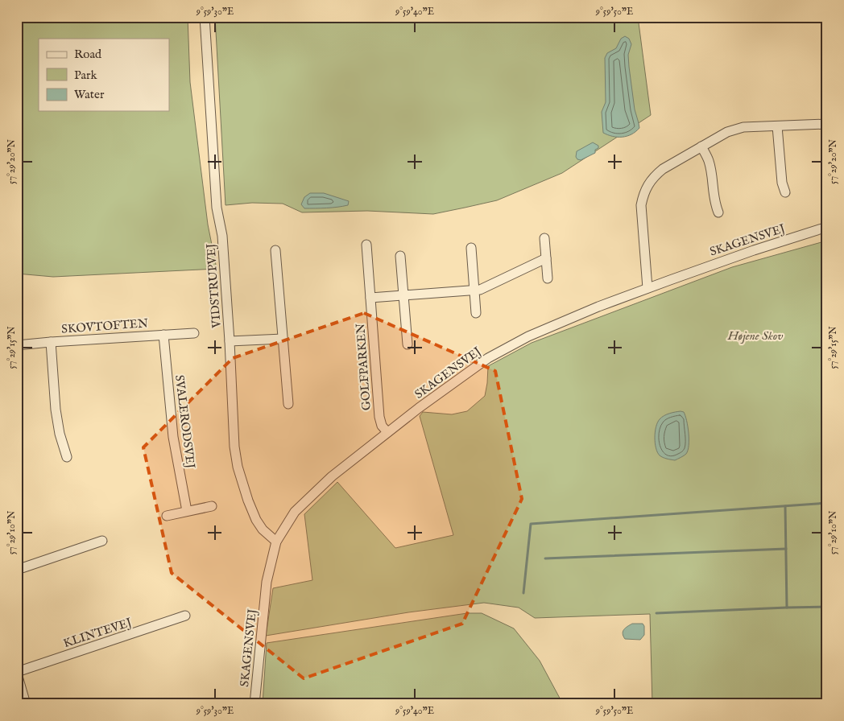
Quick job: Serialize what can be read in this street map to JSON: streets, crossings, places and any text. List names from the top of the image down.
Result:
{
  "streets": {
    "street": [
      "SKAGENSVEJ",
      "VIDSTRUPVEJ",
      "SKOVTOFTEN",
      "GOLFPARKEN",
      "SVALERODSVEJ",
      "KLINTEVEJ"
    ]
  },
  "crossings": [
    ["SKAGENSVEJ", "VIDSTRUPVEJ"],
    ["SKAGENSVEJ", "GOLFPARKEN"],
    ["SKOVTOFTEN", "SVALERODSVEJ"]
  ],
  "parks": ["Højene Skov"],
  "legend": ["Road", "Park", "Water"],
  "coordinates": [
    "9°59'30\"E",
    "9°59'40\"E",
    "9°59'50\"E",
    "57°29'20\"N",
    "57°29'15\"N",
    "57°29'10\"N"
  ]
}
